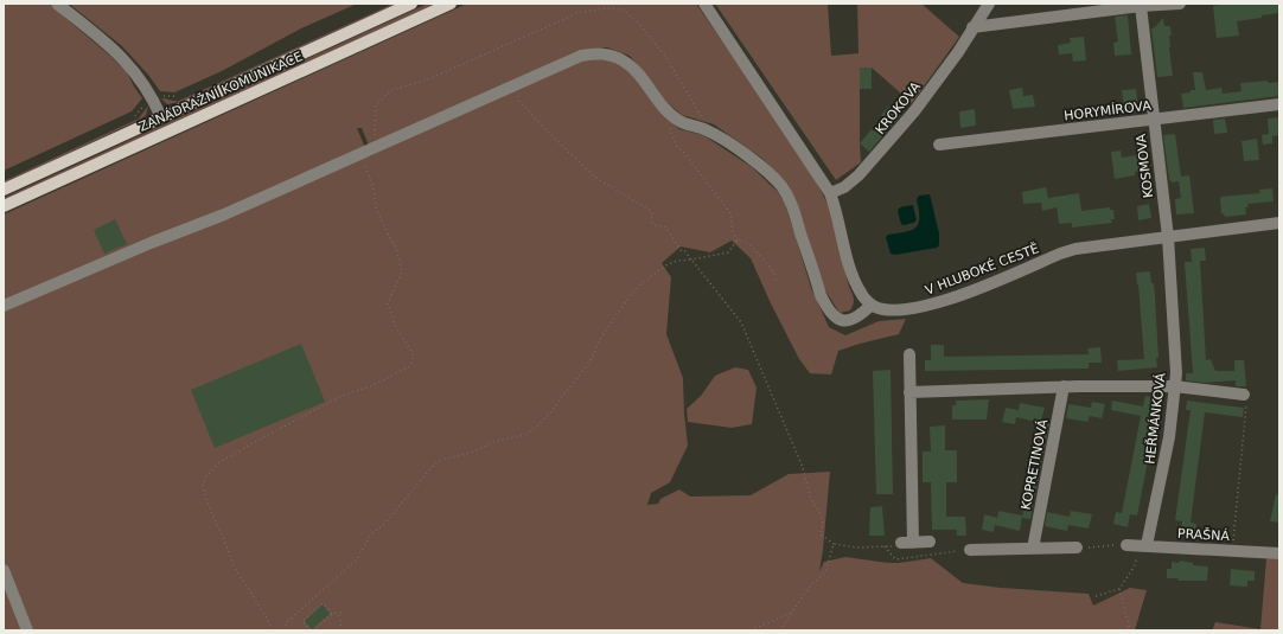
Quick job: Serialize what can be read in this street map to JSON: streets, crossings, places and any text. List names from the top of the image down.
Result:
{
  "streets": {
    "main road": ["ZANÁDRAŽNÍ KOMUNIKACE"],
    "street": [
      "KROKOVA",
      "HORYMÍROVA",
      "KOSMOVA",
      "V HLUBOKÉ CESTĚ",
      "HEŘMÁNKOVÁ",
      "KOPRETINOVÁ",
      "PRAŠNÁ"
    ]
  },
  "crossings": [
    ["HORYMÍROVA", "KOSMOVA"],
    ["KOSMOVA", "V HLUBOKÉ CESTĚ"],
    ["KOSMOVA", "HEŘMÁNKOVÁ"],
    ["V HLUBOKÉ CESTĚ", "HEŘMÁNKOVÁ"],
    ["HEŘMÁNKOVÁ", "PRAŠNÁ"]
  ]
}
